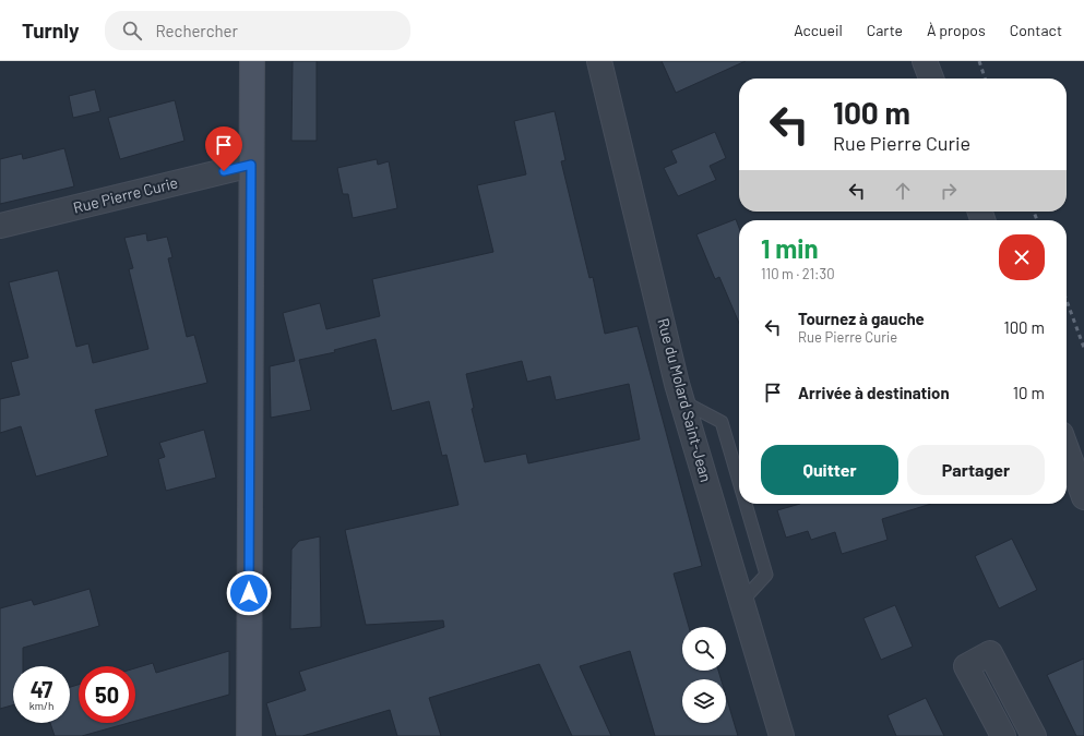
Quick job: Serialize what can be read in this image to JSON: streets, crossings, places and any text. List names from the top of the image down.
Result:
{
  "streets": {
    "street": ["Rue Pierre Curie", "Rue du Molard Saint-Jean"]
  },
  "page": {
    "header": "Turnly",
    "search": "Rechercher",
    "nav": [
      "Accueil",
      "Carte",
      "À propos",
      "Contact"
    ],
    "turn": ["100 m", "Rue Pierre Curie"],
    "heading": ["1 min", "110 m · 21:30"],
    "list": [
      {
        "name": "Tournez à gauche",
        "note": "Rue Pierre Curie",
        "value": "100 m"
      },
      {
        "name": "Arrivée à destination",
        "value": "10 m"
      }
    ],
    "buttons": ["Quitter", "Partager"],
    "speed": "47 km/h",
    "limit": "50"
  }
}
